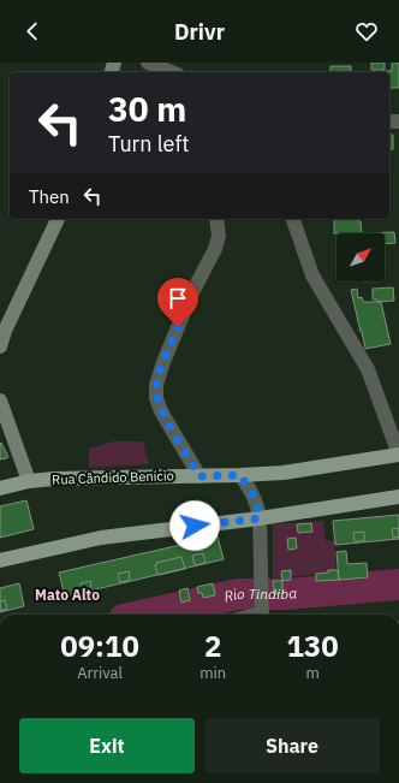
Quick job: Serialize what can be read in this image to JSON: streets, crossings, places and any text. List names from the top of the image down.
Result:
{
  "streets": {
    "main road": ["Rua Cândido Benício"]
  },
  "districts": ["Mato Alto"],
  "water": ["Rio Tindiba"],
  "north": "top right",
  "page": {
    "header": "Drivr",
    "turn": ["30 m", "Turn left"],
    "then": "Then",
    "eta": [
      "09:10",
      "Arrival",
      "2",
      "min",
      "130",
      "m"
    ],
    "buttons": ["Exit", "Share"]
  }
}
